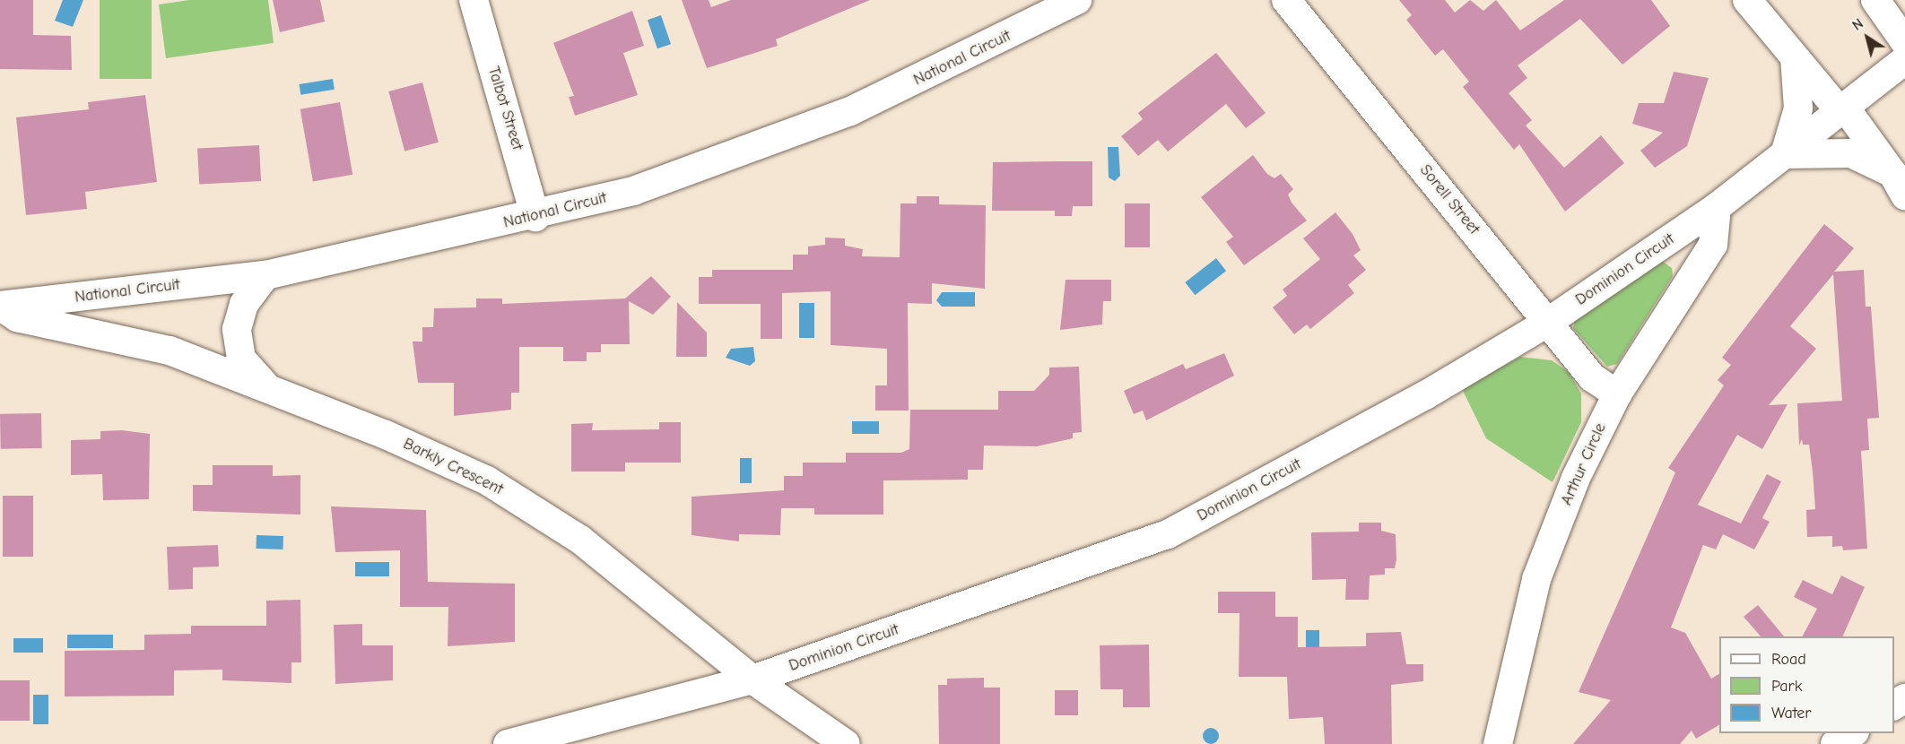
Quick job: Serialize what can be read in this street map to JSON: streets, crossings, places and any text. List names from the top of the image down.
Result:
{
  "streets": {
    "street": [
      "National Circuit",
      "Talbot Street",
      "Sorell Street",
      "Dominion Circuit",
      "Arthur Circle",
      "Barkly Crescent"
    ]
  },
  "crossings": [
    ["National Circuit", "Talbot Street"],
    ["National Circuit", "Barkly Crescent"],
    ["Sorell Street", "Dominion Circuit"],
    ["Sorell Street", "Arthur Circle"],
    ["Dominion Circuit", "Arthur Circle"],
    ["Dominion Circuit", "Barkly Crescent"]
  ],
  "legend": ["Road", "Park", "Water"],
  "north": "top left"
}
